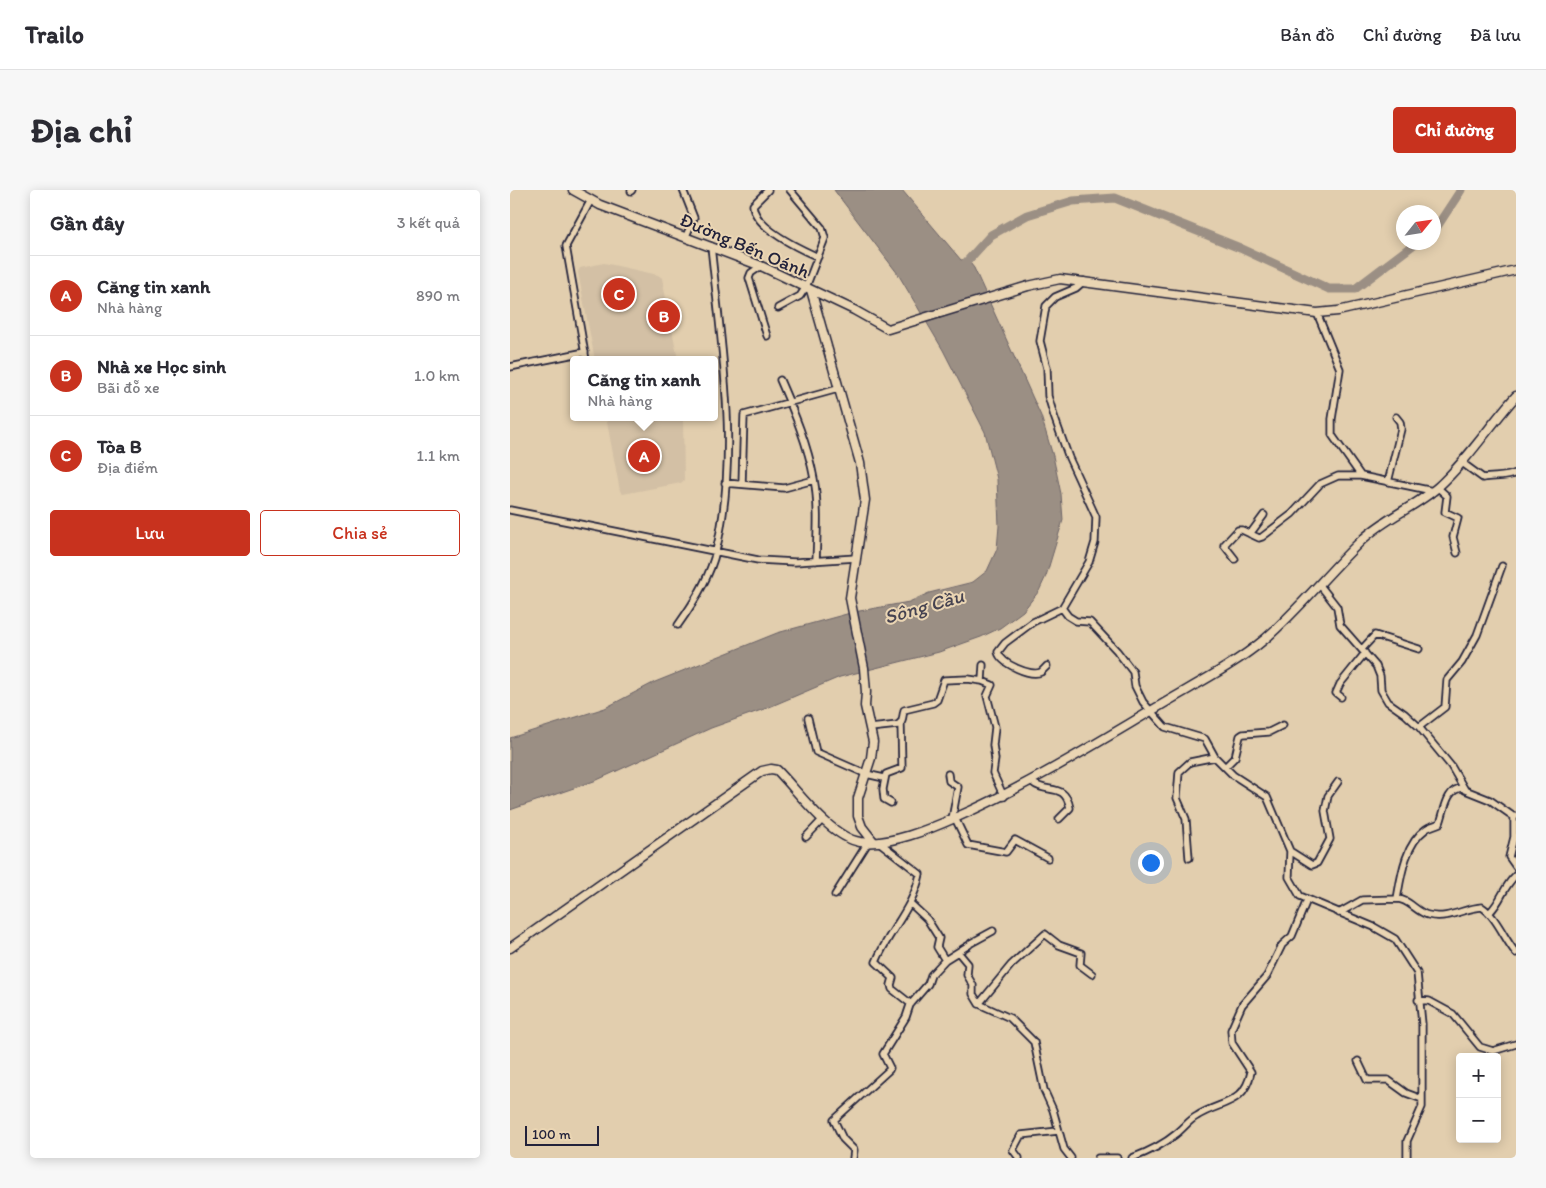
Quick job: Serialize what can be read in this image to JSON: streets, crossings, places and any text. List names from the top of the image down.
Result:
{
  "streets": {
    "street": ["Đường Bến Oánh"]
  },
  "water": ["Sông Cầu"],
  "scale_bar": "100 m",
  "north": "top right",
  "page": {
    "header": "Trailo",
    "nav": ["Bản đồ", "Chỉ đường", "Đã lưu"],
    "buttons": [
      "Chỉ đường",
      ["Lưu", "Chia sẻ"]
    ],
    "title": "Địa chỉ",
    "heading": ["Gần đây", "3 kết quả"],
    "list": [
      {
        "mark": "A",
        "name": "Căng tin xanh",
        "note": "Nhà hàng",
        "value": "890 m"
      },
      {
        "mark": "B",
        "name": "Nhà xe Học sinh",
        "note": "Bãi đỗ xe",
        "value": "1.0 km"
      },
      {
        "mark": "C",
        "name": "Tòa B",
        "note": "Địa điểm",
        "value": "1.1 km"
      }
    ],
    "pins": ["C", "B", "A"],
    "popup": ["Căng tin xanh", "Nhà hàng"],
    "map_buttons": ["+", "−"],
    "scale": "100 m"
  }
}
